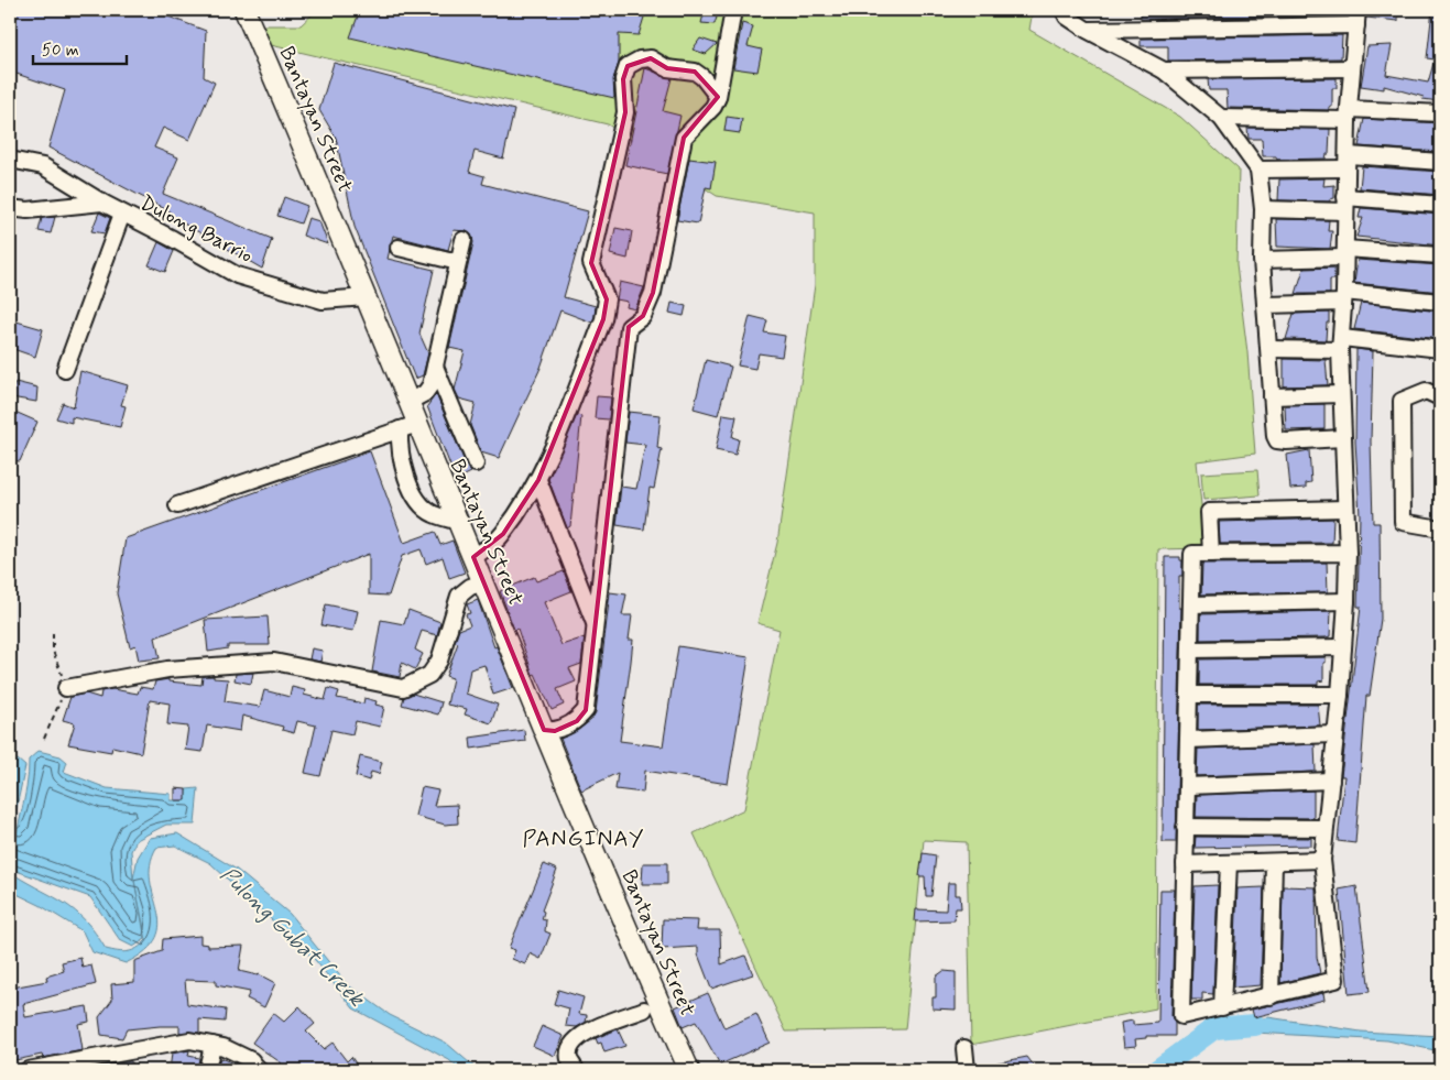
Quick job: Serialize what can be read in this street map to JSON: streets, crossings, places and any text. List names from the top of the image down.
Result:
{
  "streets": {
    "main road": ["Bantayan Street"],
    "street": ["Dulong Barrio"]
  },
  "crossings": [
    ["Bantayan Street", "Dulong Barrio"]
  ],
  "districts": ["PANGINAY"],
  "water": ["Pulong Gubat Creek"],
  "scale_bar": "50 m"
}
